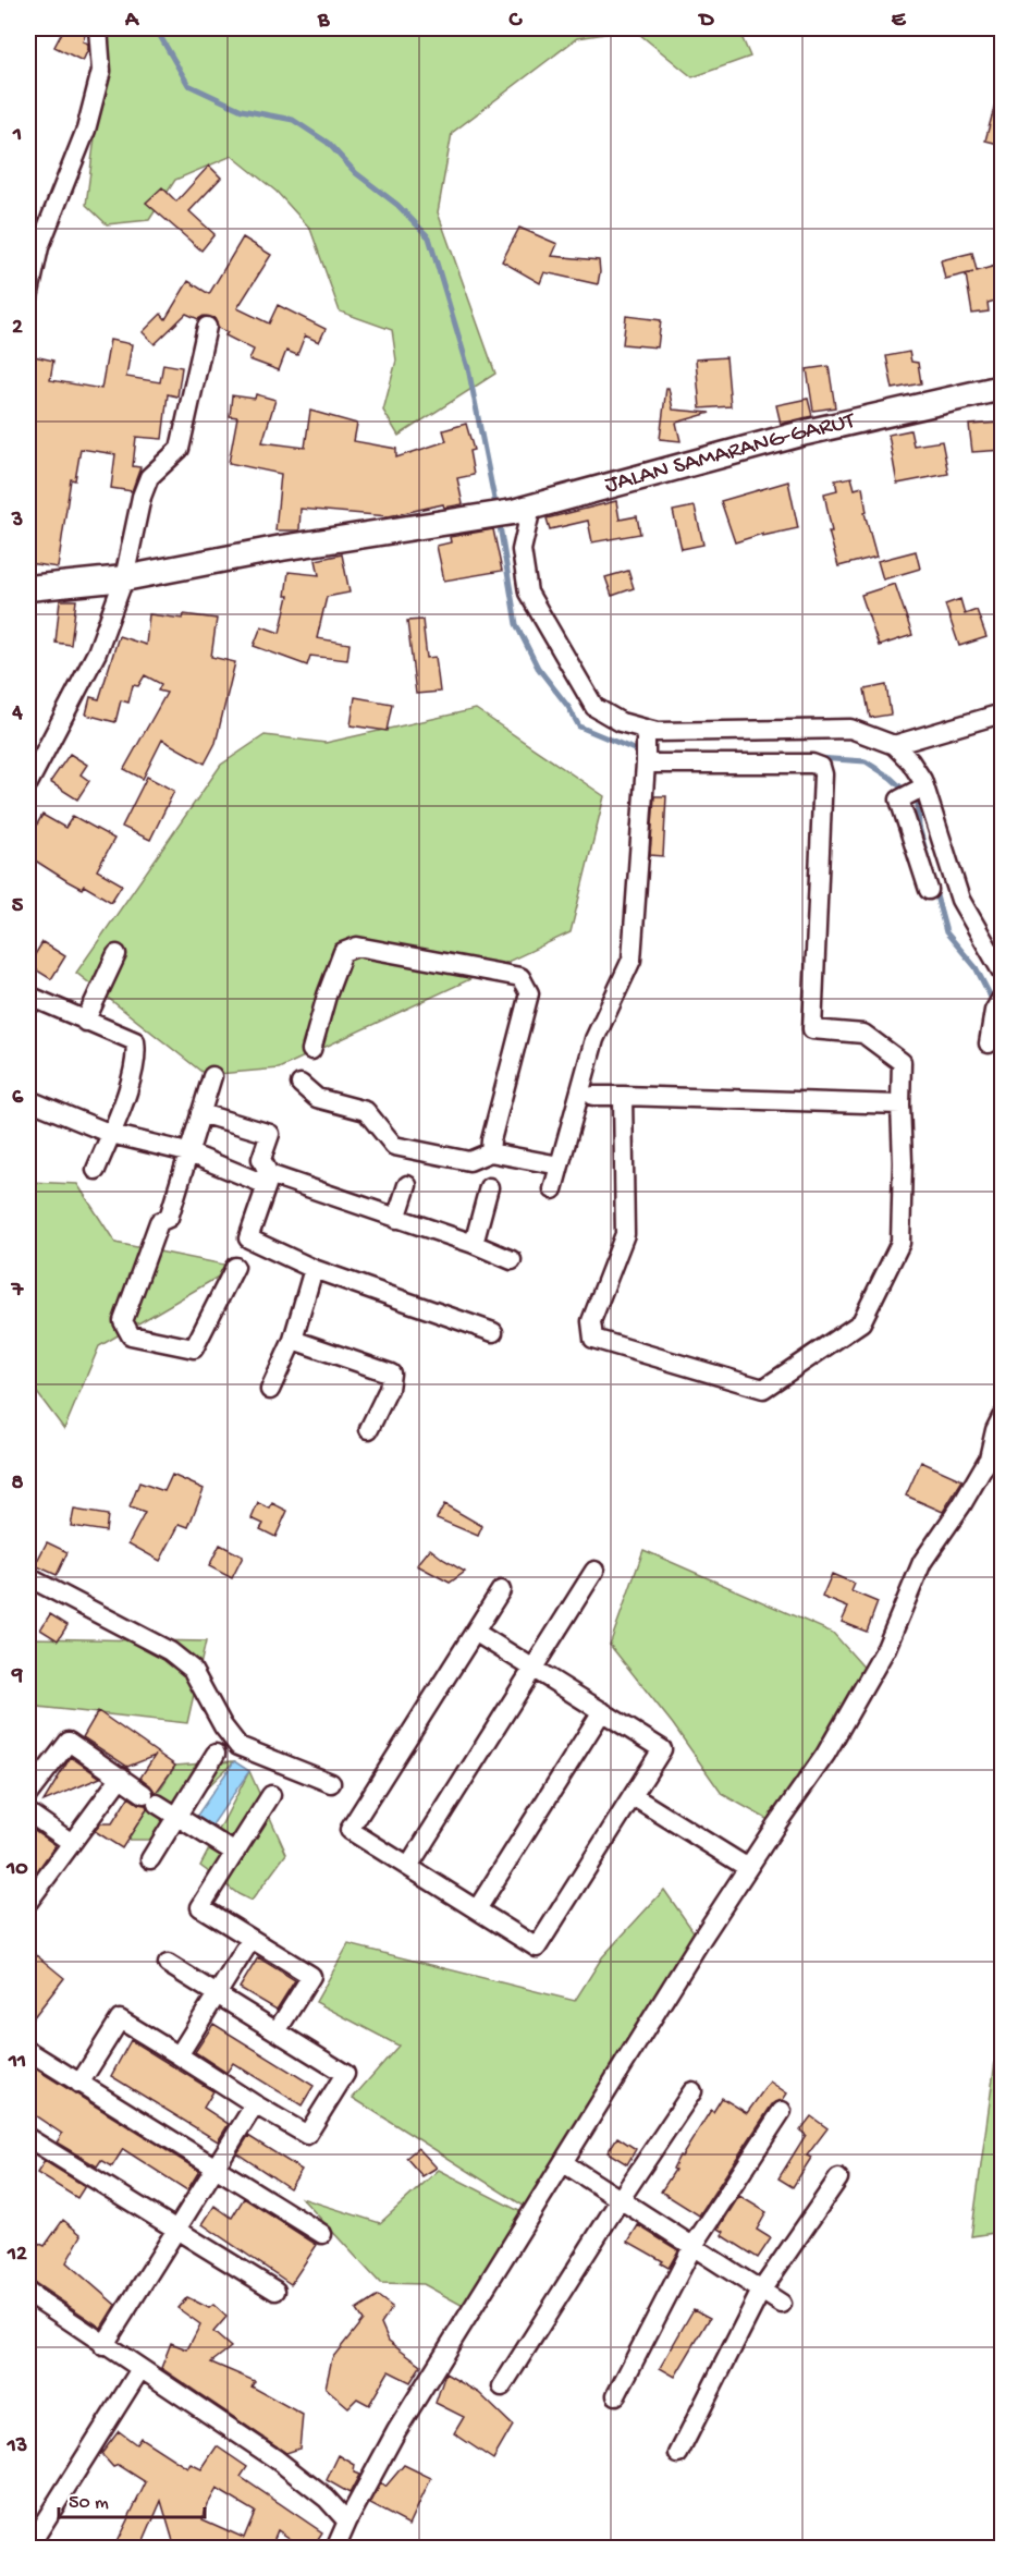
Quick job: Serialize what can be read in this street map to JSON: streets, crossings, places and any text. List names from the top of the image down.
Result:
{
  "streets": {
    "main road": ["JALAN SAMARANG-GARUT"]
  },
  "scale_bar": "50 m",
  "grid": {
    "columns": [
      "A",
      "B",
      "C",
      "D",
      "E"
    ],
    "rows": [
      "1",
      "2",
      "3",
      "4",
      "5",
      "6",
      "7",
      "8",
      "9",
      "10",
      "11",
      "12",
      "13"
    ]
  }
}
